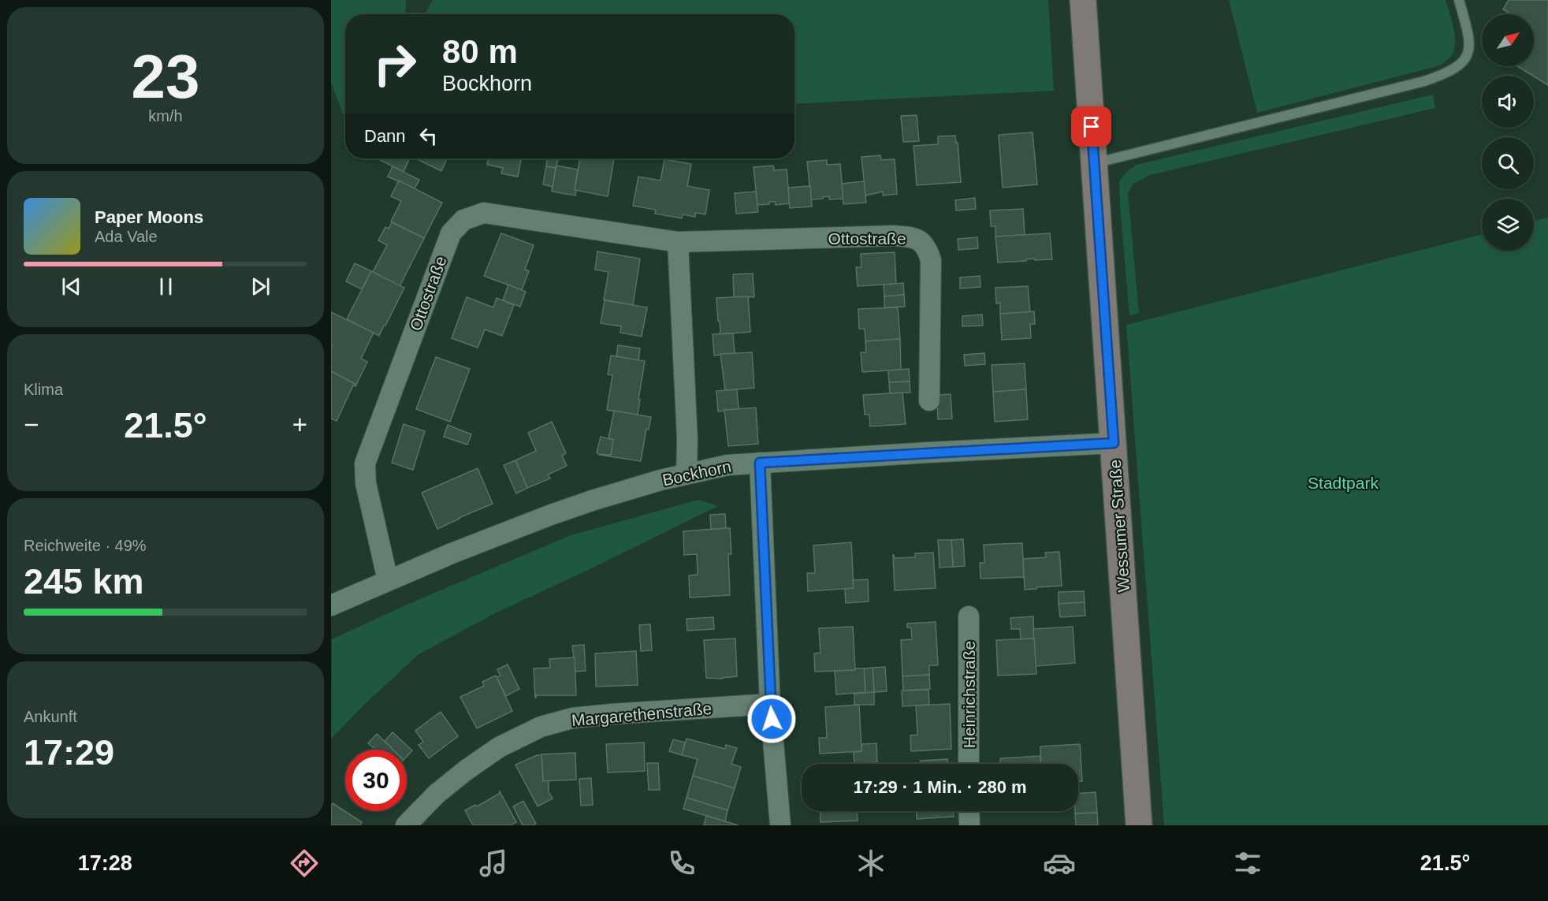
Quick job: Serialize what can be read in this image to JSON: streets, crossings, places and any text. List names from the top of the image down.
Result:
{
  "streets": {
    "main road": ["Wessumer Straße"],
    "street": [
      "Ottostraße",
      "Bockhorn",
      "Heinrichstraße",
      "Margarethenstraße"
    ]
  },
  "crossings": [
    ["Ottostraße", "Bockhorn"],
    ["Bockhorn", "Wessumer Straße"]
  ],
  "parks": ["Stadtpark"],
  "north": "top right",
  "page": {
    "tile": [
      ["23", "km/h"],
      "Klima",
      ["Reichweite · 49%", "245 km"],
      ["Ankunft", "17:29"]
    ],
    "turn": ["80 m", "Bockhorn"],
    "then": "Dann",
    "song": ["Paper Moons", "Ada Vale"],
    "heat": ["−", "21.5°", "+"],
    "limit": "30",
    "trip": "17:29 · 1 Min. · 280 m",
    "tabs": ["17:28", "21.5°"]
  }
}
